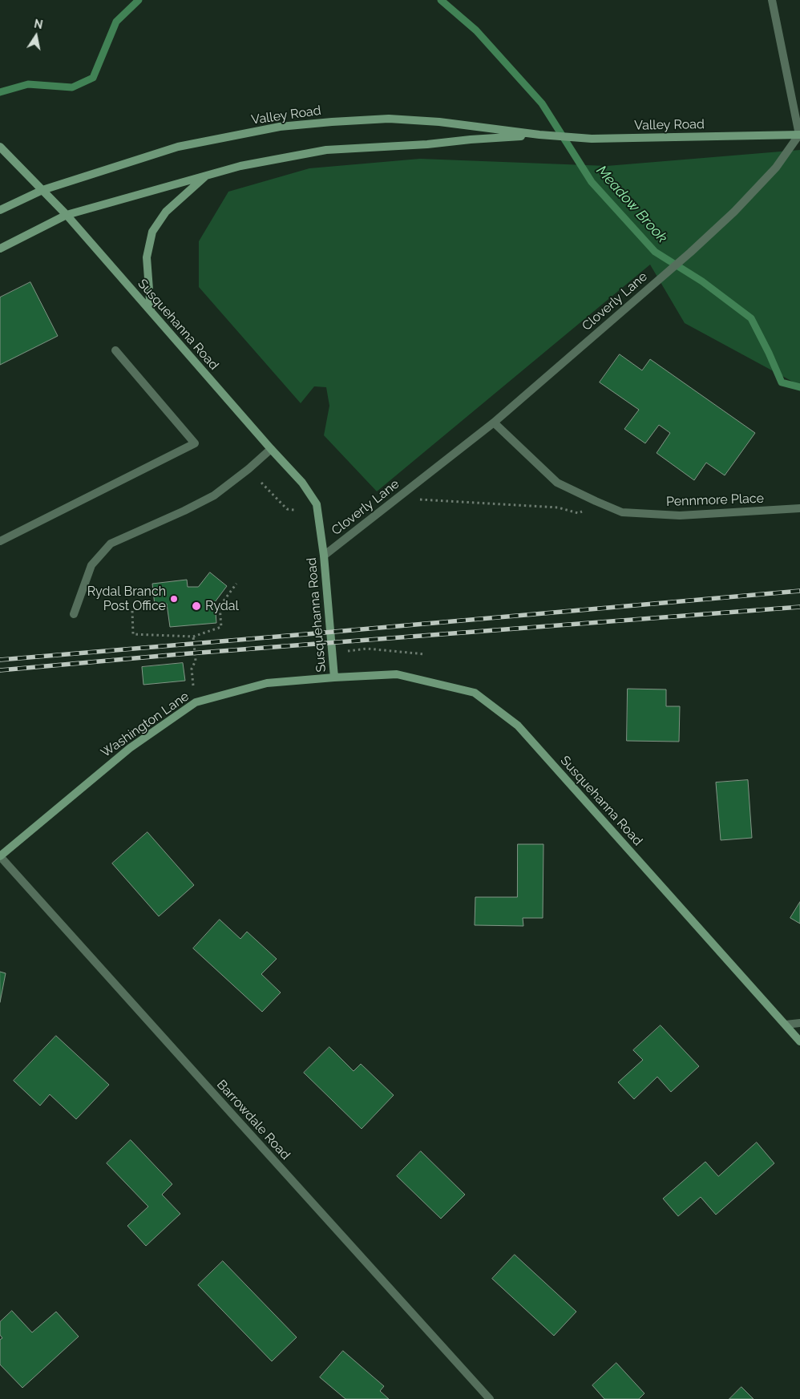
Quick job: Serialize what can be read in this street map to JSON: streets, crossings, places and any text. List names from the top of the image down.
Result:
{
  "streets": {
    "main road": ["Valley Road", "Susquehanna Road", "Washington Lane"],
    "street": ["Cloverly Lane", "Pennmore Place", "Barrowdale Road"]
  },
  "crossings": [
    ["Valley Road", "Cloverly Lane"],
    ["Valley Road", "Susquehanna Road"],
    ["Cloverly Lane", "Susquehanna Road"],
    ["Cloverly Lane", "Pennmore Place"],
    ["Susquehanna Road", "Washington Lane"],
    ["Washington Lane", "Barrowdale Road"]
  ],
  "water": ["Meadow Brook"],
  "places": ["Rydal Branch Post Office", "Rydal"],
  "north": "top"
}
